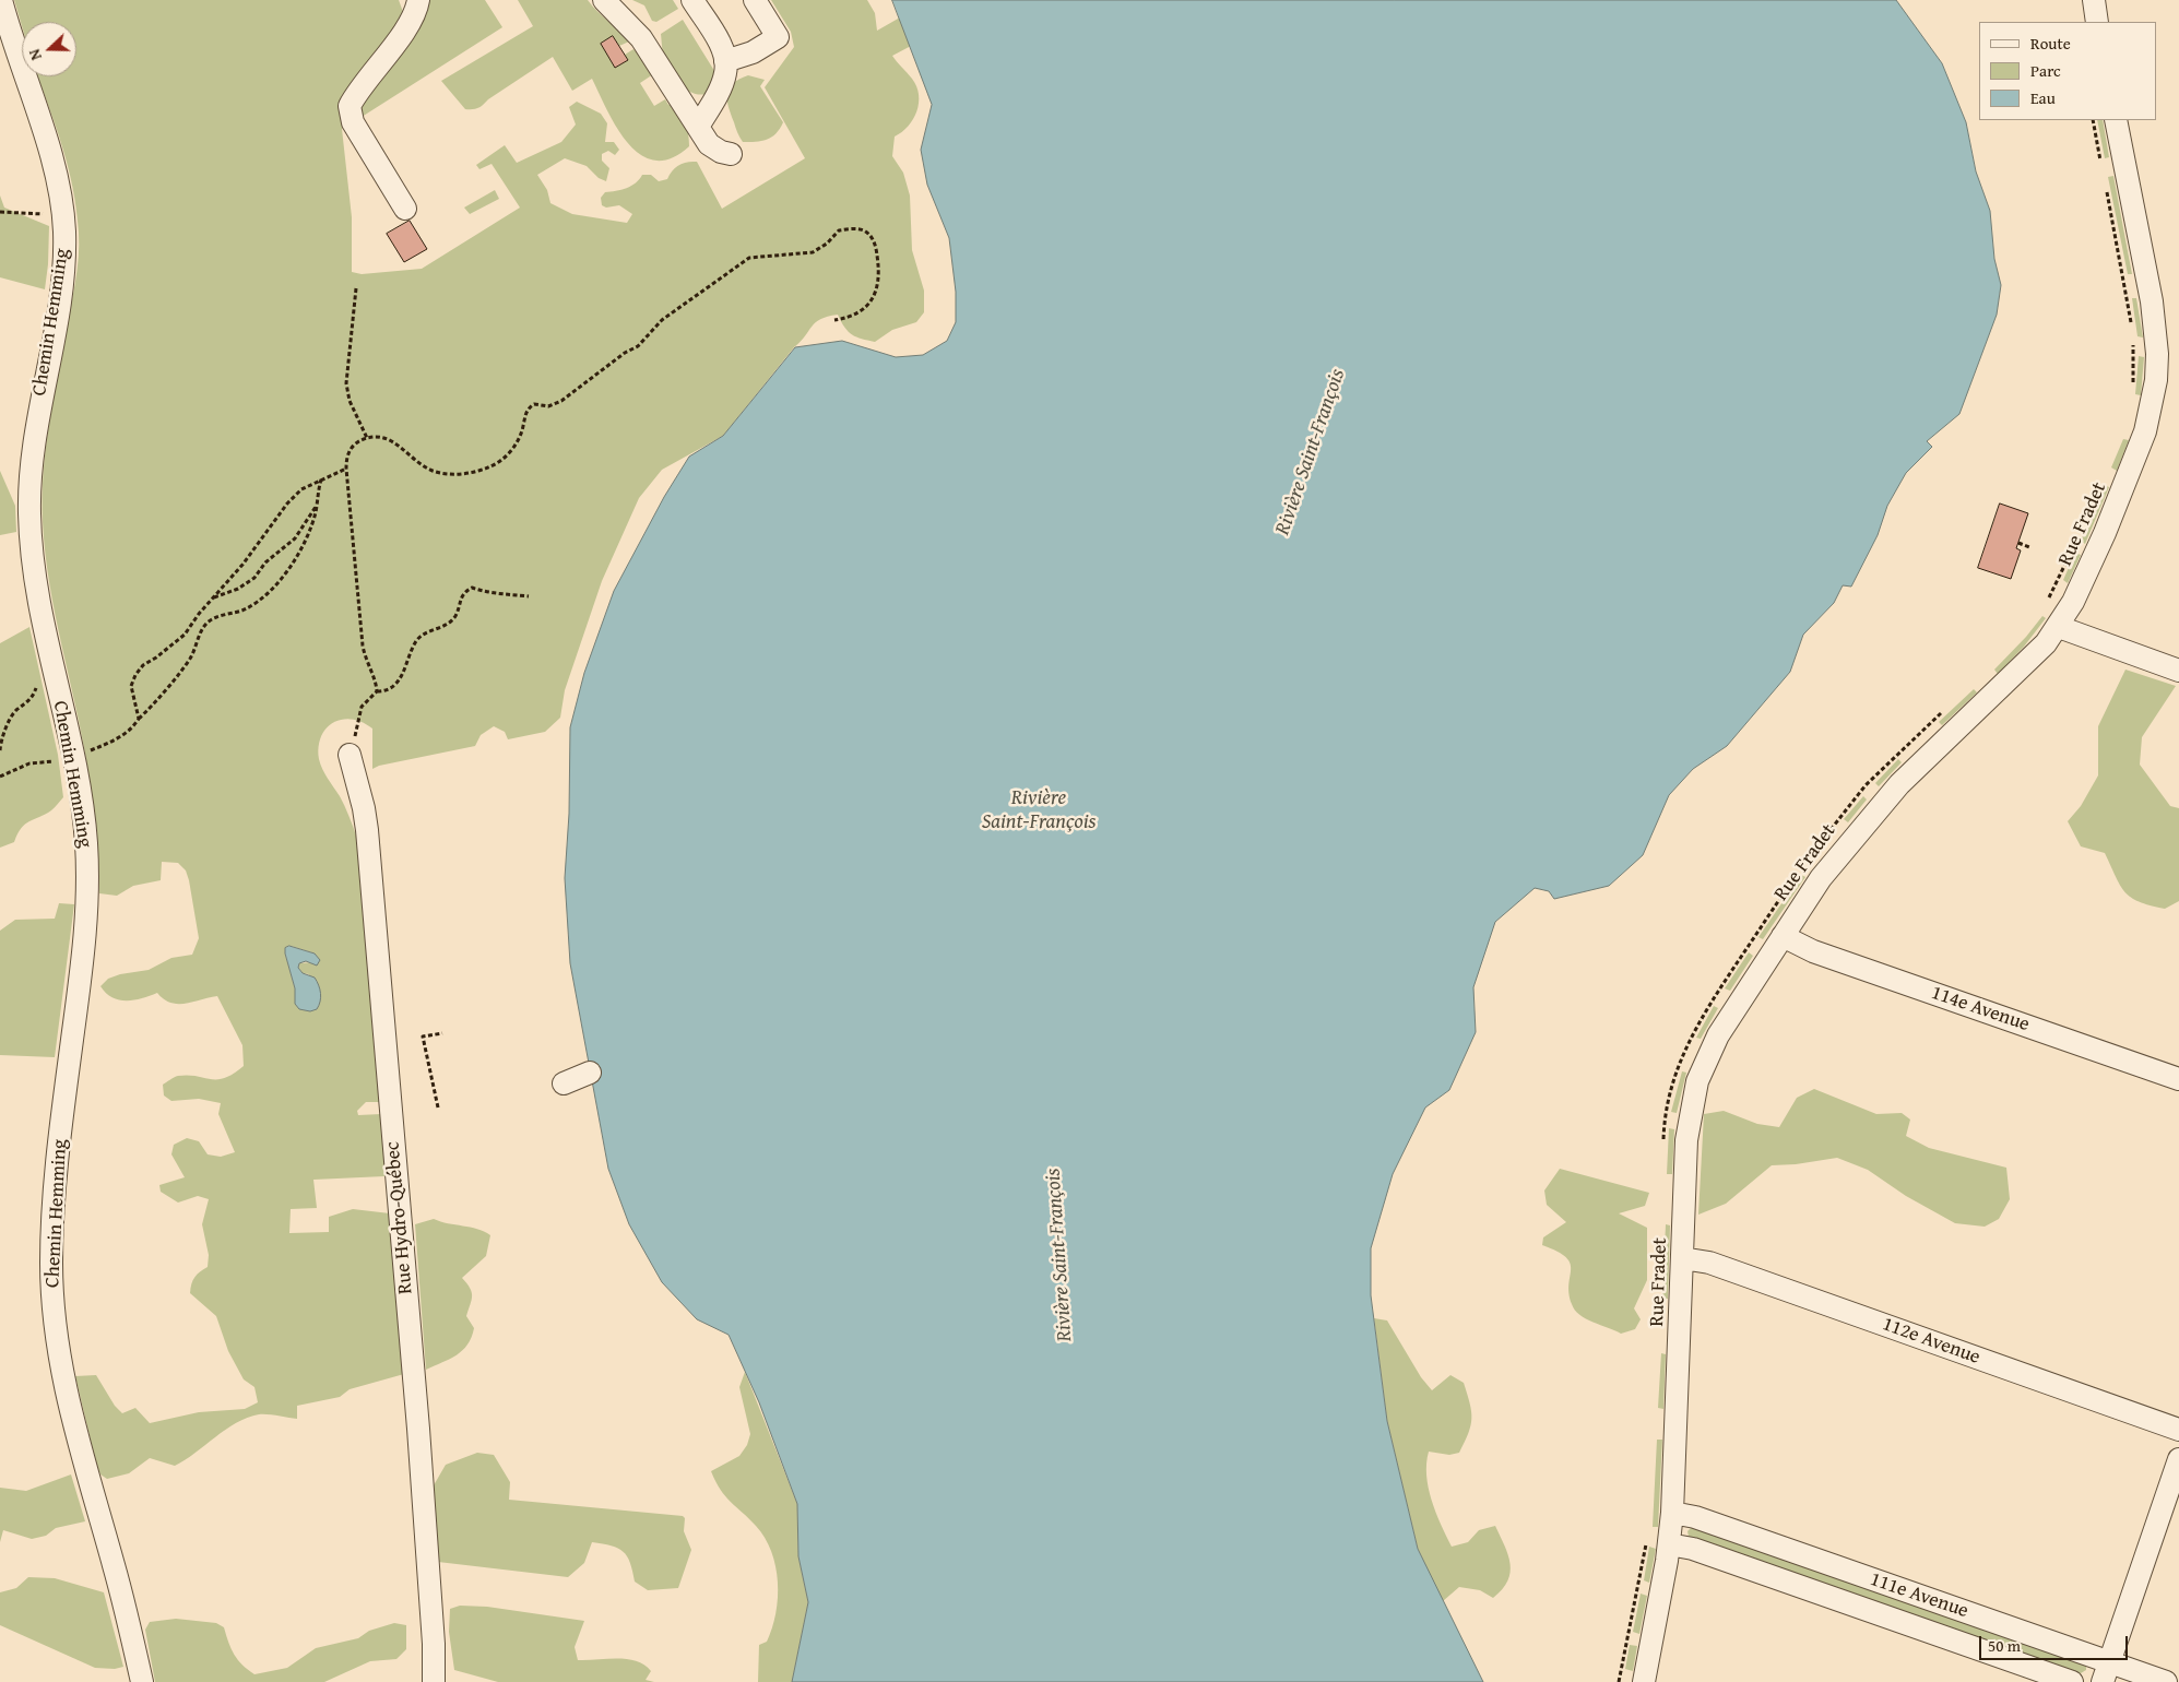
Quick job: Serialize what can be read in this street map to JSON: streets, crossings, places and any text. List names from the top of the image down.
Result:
{
  "streets": {
    "street": [
      "Chemin Hemming",
      "Rue Fradet",
      "114e Avenue",
      "Rue Hydro-Québec",
      "112e Avenue",
      "111e Avenue"
    ]
  },
  "crossings": [
    ["Rue Fradet", "114e Avenue"],
    ["Rue Fradet", "112e Avenue"],
    ["Rue Fradet", "111e Avenue"]
  ],
  "water": ["Rivière Saint-François"],
  "legend": ["Route", "Parc", "Eau"],
  "scale_bar": "50 m",
  "north": "left"
}
